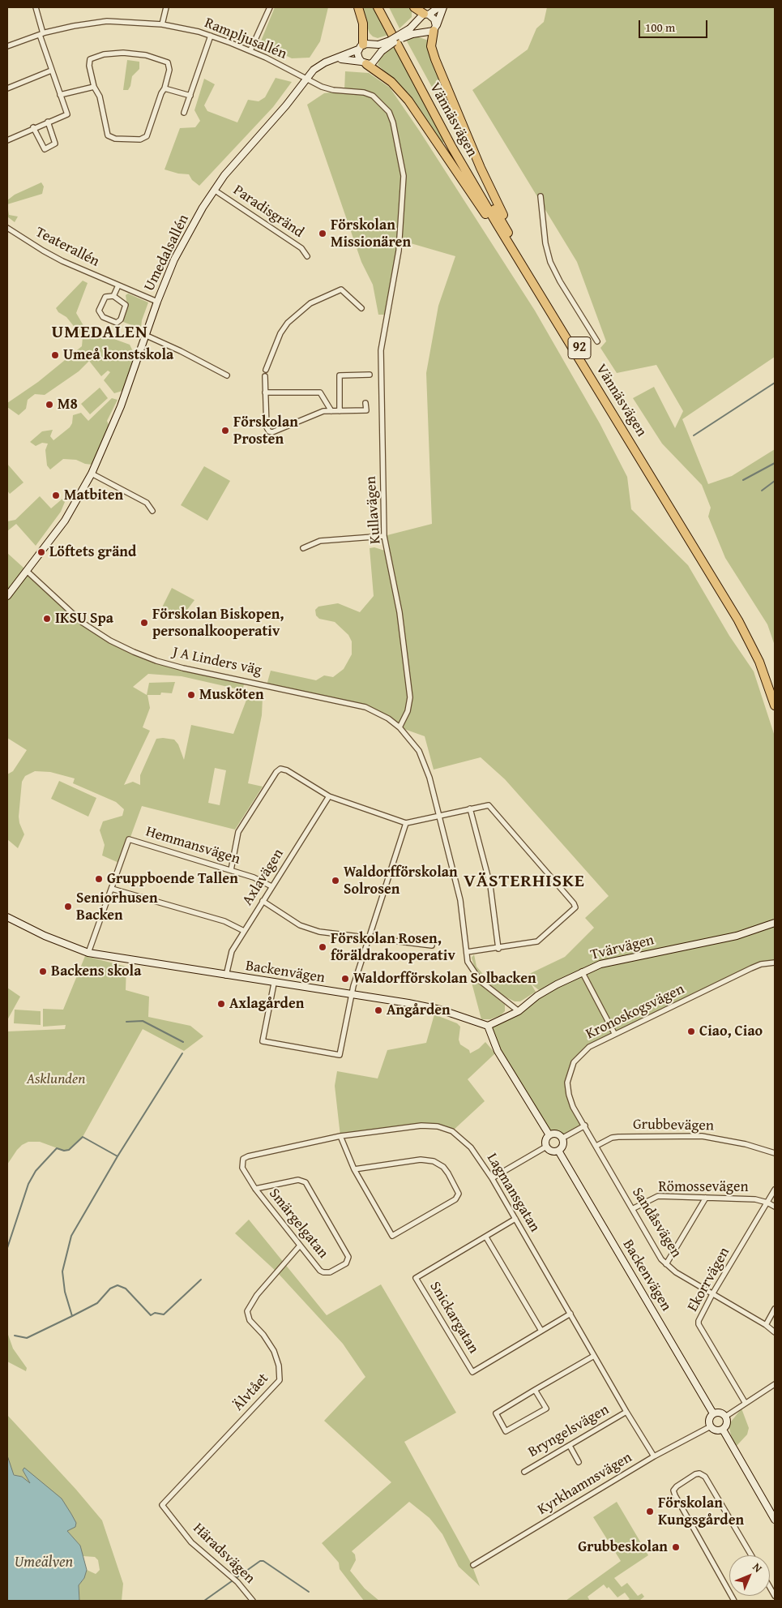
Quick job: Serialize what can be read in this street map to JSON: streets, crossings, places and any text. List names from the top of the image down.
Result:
{
  "streets": {
    "highway": ["Vännäsvägen", "92"],
    "street": [
      "Rampljusallén",
      "Paradisgränd",
      "Teaterallén",
      "Umedalsallén",
      "Kullavägen",
      "J A Linders väg",
      "Hemmansvägen",
      "Axlavägen",
      "Tvärvägen",
      "Backenvägen",
      "Kronoskogsvägen",
      "Grubbevägen",
      "Römossevägen",
      "Lagmansgatan",
      "Sandåsvägen",
      "Smärgelgatan",
      "Ekorrvägen",
      "Snickargatan",
      "Älvtået",
      "Bryngelsvägen",
      "Kyrkhamnsvägen",
      "Häradsvägen"
    ]
  },
  "crossings": [
    ["Rampljusallén", "Umedalsallén"],
    ["Rampljusallén", "Kullavägen"],
    ["Paradisgränd", "Umedalsallén"],
    ["Teaterallén", "Umedalsallén"],
    ["Umedalsallén", "Kullavägen"],
    ["Umedalsallén", "J A Linders väg"],
    ["Kullavägen", "J A Linders väg"],
    ["Hemmansvägen", "Axlavägen"],
    ["Axlavägen", "Backenvägen"],
    ["Tvärvägen", "Backenvägen"],
    ["Backenvägen", "Kyrkhamnsvägen"],
    ["Kronoskogsvägen", "Sandåsvägen"],
    ["Grubbevägen", "Sandåsvägen"],
    ["Römossevägen", "Sandåsvägen"],
    ["Römossevägen", "Ekorrvägen"],
    ["Lagmansgatan", "Smärgelgatan"],
    ["Lagmansgatan", "Snickargatan"],
    ["Lagmansgatan", "Bryngelsvägen"],
    ["Lagmansgatan", "Kyrkhamnsvägen"],
    ["Sandåsvägen", "Ekorrvägen"],
    ["Smärgelgatan", "Älvtået"],
    ["Älvtået", "Häradsvägen"]
  ],
  "districts": ["UMEDALEN", "VÄSTERHISKE"],
  "water": ["Umeälven"],
  "parks": ["Asklunden"],
  "places": [
    "Förskolan Missionären",
    "Umeå konstskola",
    "M8",
    "Förskolan Prosten",
    "Matbiten",
    "Löftets gränd",
    "IKSU Spa",
    "Förskolan Biskopen, personalkooperativ",
    "Musköten",
    "Gruppboende Tallen",
    "Waldorfförskolan Solrosen",
    "Seniorhusen Backen",
    "Förskolan Rosen, föräldrakooperativ",
    "Backens skola",
    "Waldorfförskolan Solbacken",
    "Axlagården",
    "Angården",
    "Ciao, Ciao",
    "Förskolan Kungsgården",
    "Grubbeskolan"
  ],
  "scale_bar": "100 m",
  "north": "top right"
}
